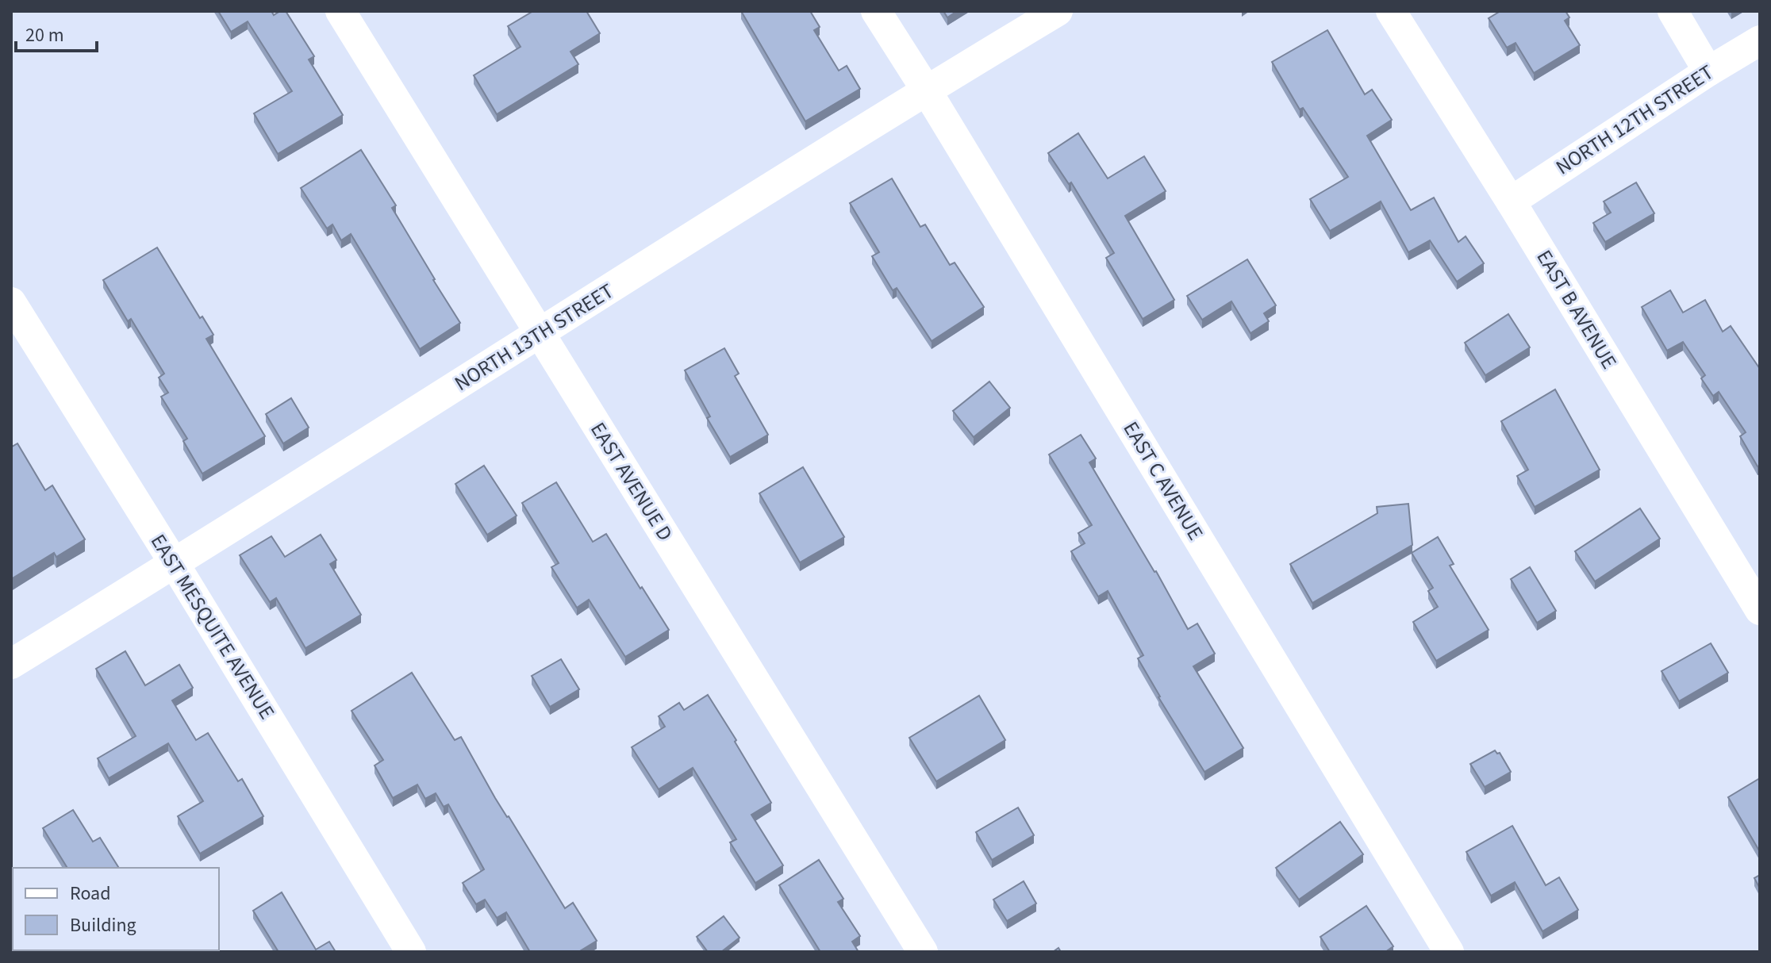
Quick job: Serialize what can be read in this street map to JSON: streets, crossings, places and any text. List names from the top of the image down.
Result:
{
  "streets": {
    "street": [
      "NORTH 12TH STREET",
      "EAST B AVENUE",
      "NORTH 13TH STREET",
      "EAST C AVENUE",
      "EAST AVENUE D",
      "EAST MESQUITE AVENUE"
    ]
  },
  "crossings": [
    ["NORTH 12TH STREET", "EAST B AVENUE"],
    ["NORTH 13TH STREET", "EAST C AVENUE"],
    ["NORTH 13TH STREET", "EAST AVENUE D"],
    ["NORTH 13TH STREET", "EAST MESQUITE AVENUE"]
  ],
  "legend": ["Road", "Building"],
  "scale_bar": "20 m"
}
